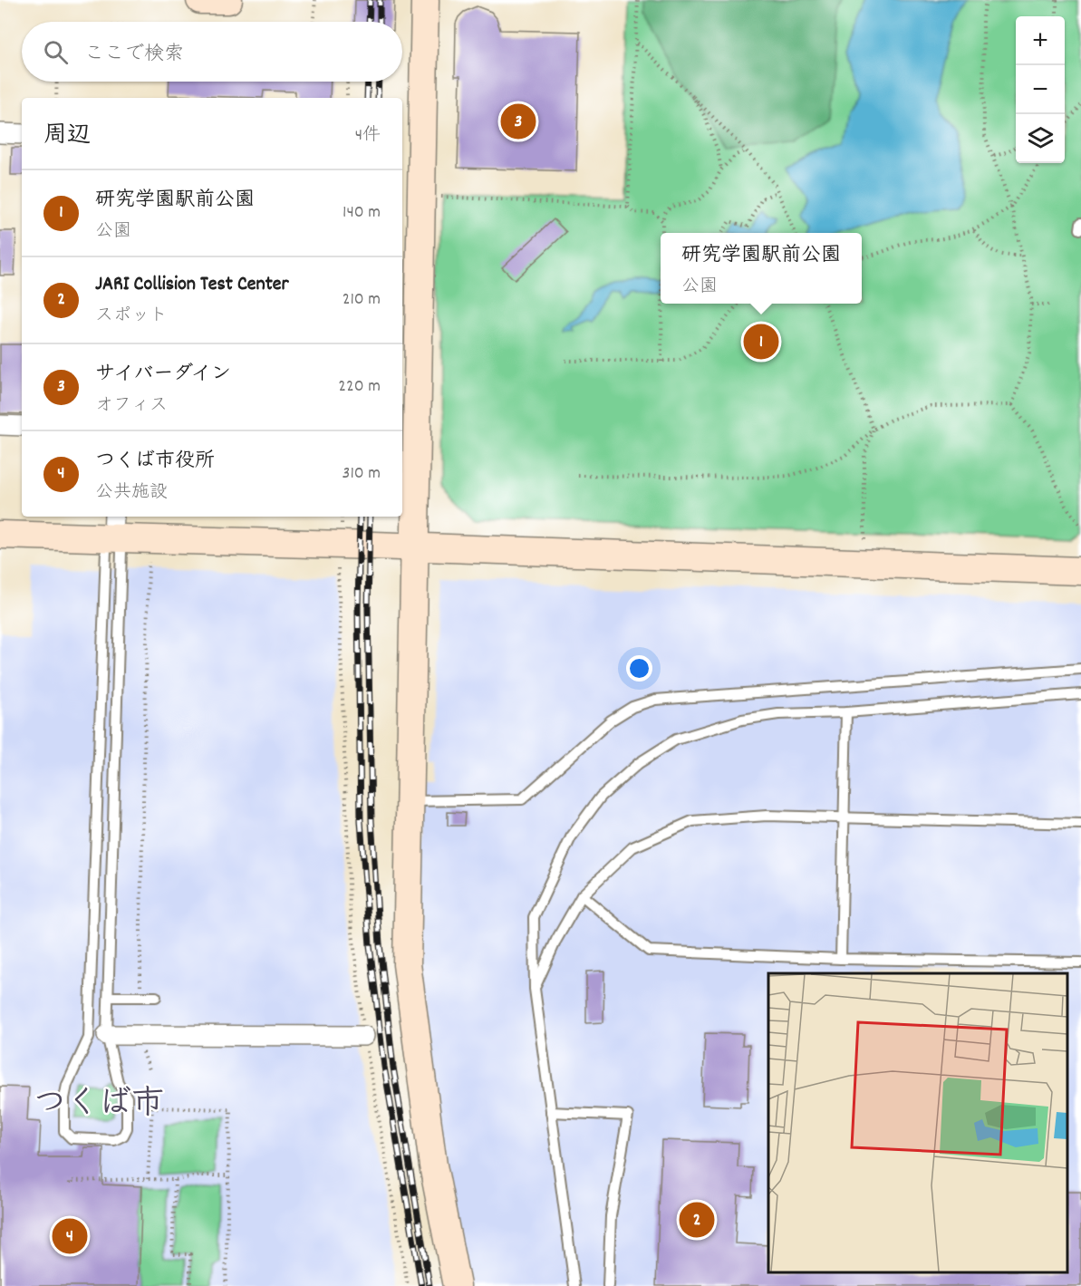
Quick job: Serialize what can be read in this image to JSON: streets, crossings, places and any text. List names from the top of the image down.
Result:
{
  "districts": ["つくば市"],
  "page": {
    "map_buttons": ["+", "−"],
    "search": "ここで検索",
    "heading": ["周辺", "4件"],
    "pins": [
      "3",
      "1",
      "2",
      "4"
    ],
    "list": [
      {
        "mark": "1",
        "name": "研究学園駅前公園",
        "note": "公園",
        "value": "140 m"
      },
      {
        "mark": "2",
        "name": "JARI Collision Test Center",
        "note": "スポット",
        "value": "210 m"
      },
      {
        "mark": "3",
        "name": "サイバーダイン",
        "note": "オフィス",
        "value": "220 m"
      },
      {
        "mark": "4",
        "name": "つくば市役所",
        "note": "公共施設",
        "value": "310 m"
      }
    ],
    "popup": ["研究学園駅前公園", "公園"]
  }
}
